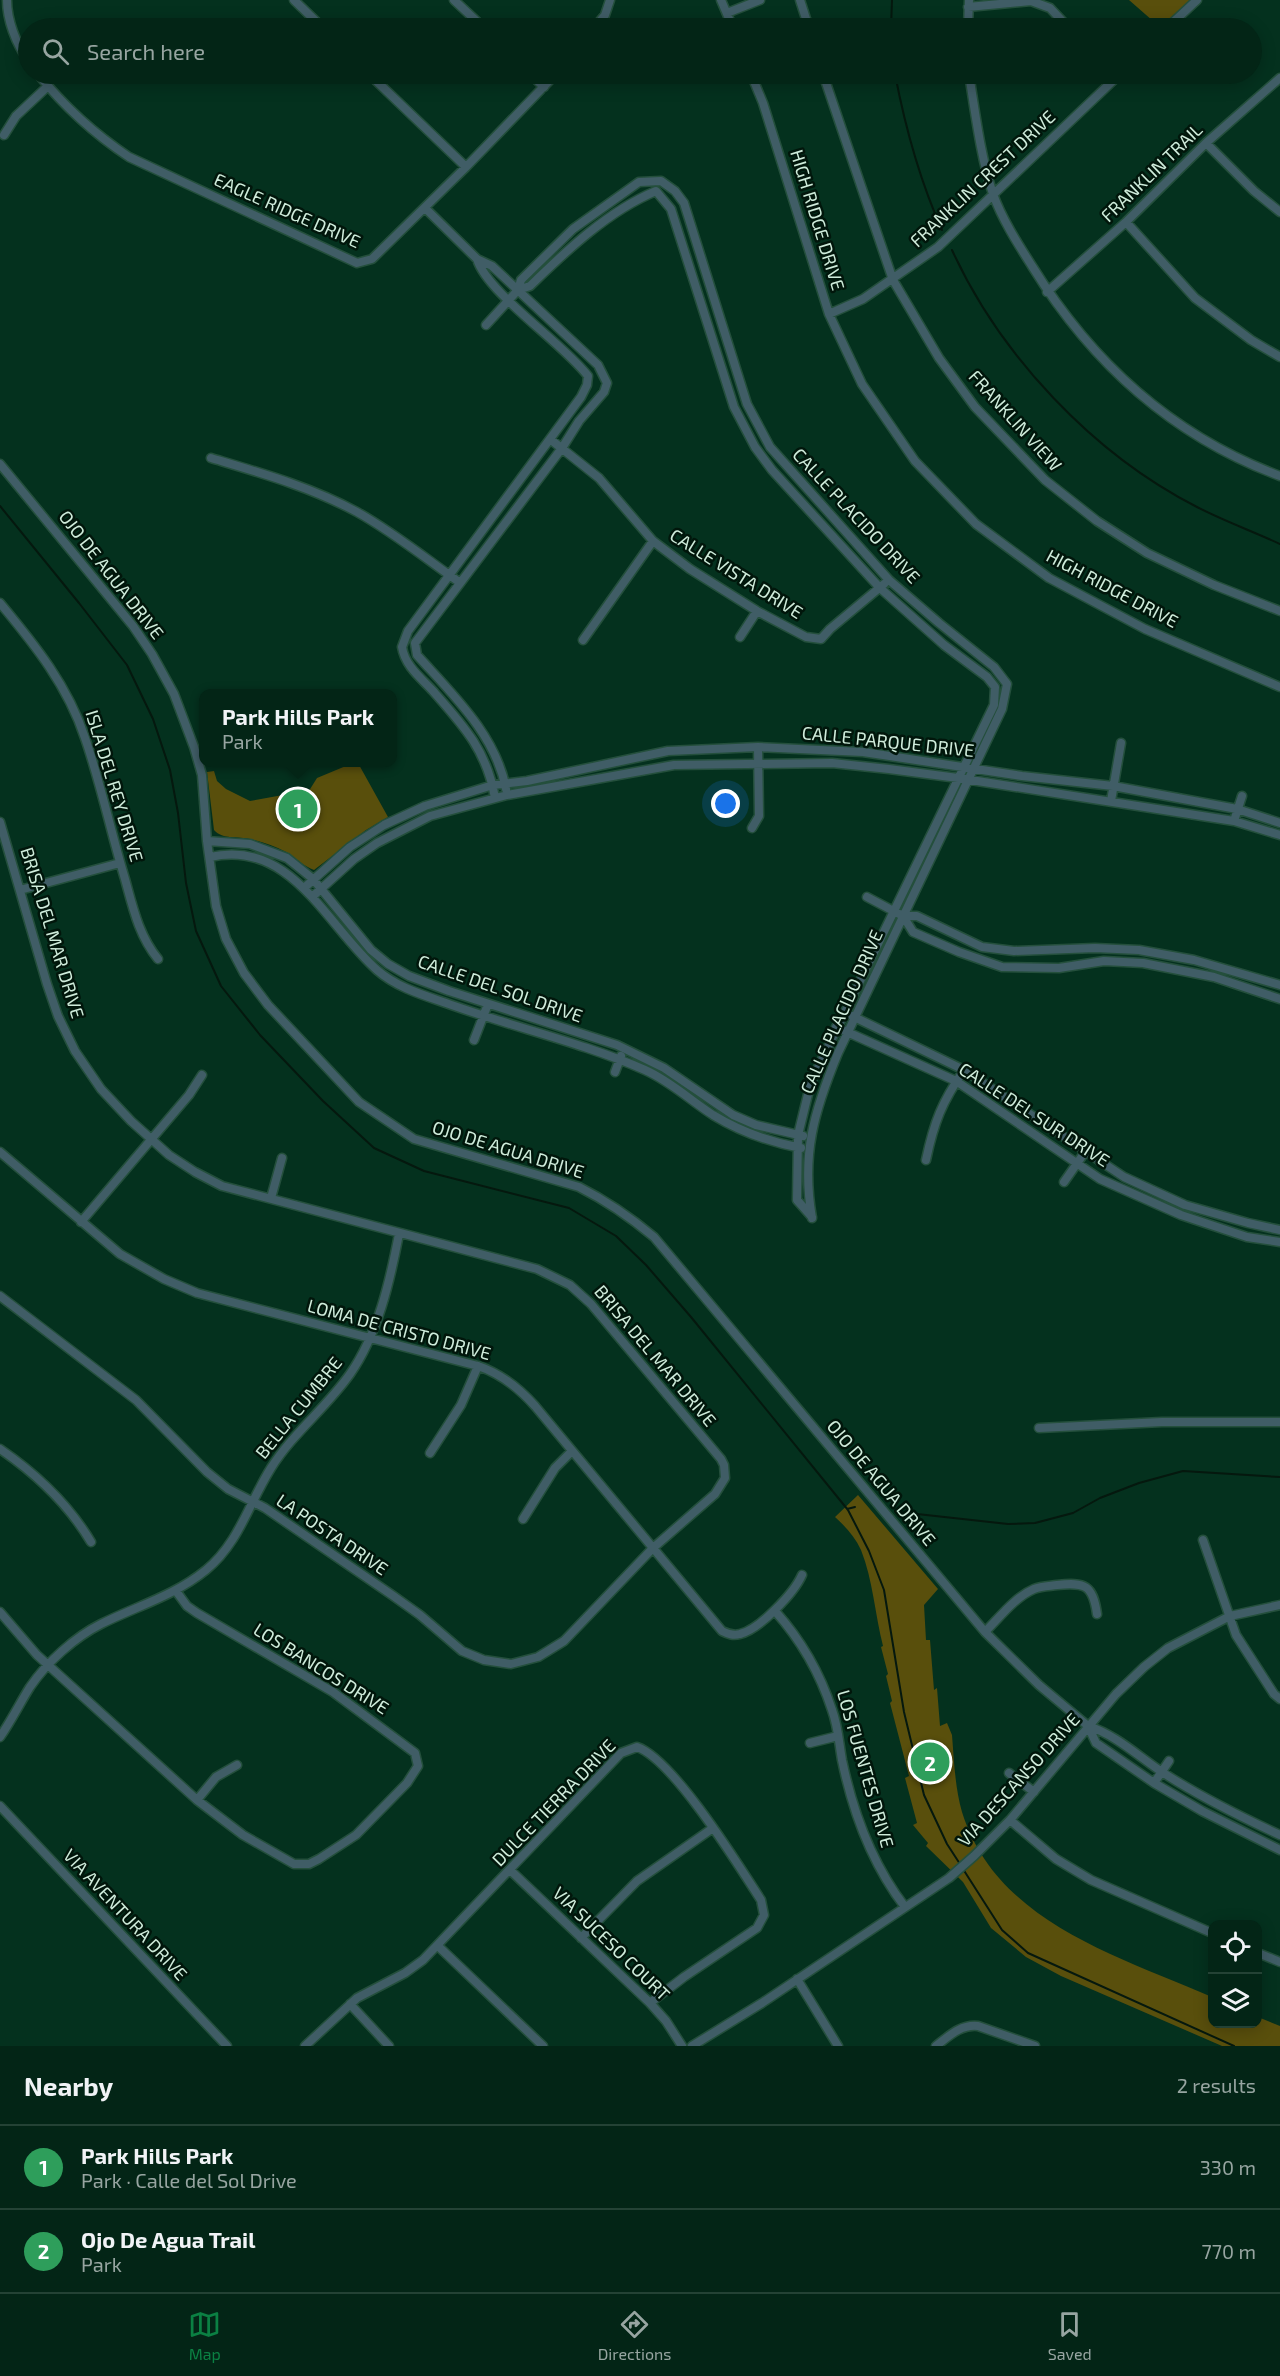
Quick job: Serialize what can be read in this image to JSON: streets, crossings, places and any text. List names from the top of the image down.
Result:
{
  "streets": {
    "street": [
      "FRANKLIN TRAIL",
      "FRANKLIN CREST DRIVE",
      "EAGLE RIDGE DRIVE",
      "HIGH RIDGE DRIVE",
      "FRANKLIN VIEW",
      "CALLE PLACIDO DRIVE",
      "CALLE VISTA DRIVE",
      "OJO DE AGUA DRIVE",
      "CALLE PARQUE DRIVE",
      "ISLA DEL REY DRIVE",
      "BRISA DEL MAR DRIVE",
      "CALLE DEL SOL DRIVE",
      "CALLE DEL SUR DRIVE",
      "LOMA DE CRISTO DRIVE",
      "BELLA CUMBRE",
      "LA POSTA DRIVE",
      "LOS BANCOS DRIVE",
      "LOS FUENTES DRIVE",
      "VIA DESCANSO DRIVE",
      "DULCE TIERRA DRIVE",
      "VIA AVENTURA DRIVE",
      "VIA SUCESO COURT"
    ]
  },
  "crossings": [
    ["FRANKLIN CREST DRIVE", "HIGH RIDGE DRIVE"],
    ["FRANKLIN CREST DRIVE", "FRANKLIN VIEW"],
    ["CALLE PLACIDO DRIVE", "CALLE VISTA DRIVE"],
    ["CALLE PLACIDO DRIVE", "CALLE PARQUE DRIVE"],
    ["CALLE PLACIDO DRIVE", "CALLE DEL SOL DRIVE"],
    ["CALLE PLACIDO DRIVE", "CALLE DEL SUR DRIVE"],
    ["OJO DE AGUA DRIVE", "CALLE DEL SOL DRIVE"],
    ["OJO DE AGUA DRIVE", "VIA DESCANSO DRIVE"],
    ["CALLE PARQUE DRIVE", "CALLE DEL SOL DRIVE"],
    ["BRISA DEL MAR DRIVE", "LOMA DE CRISTO DRIVE"],
    ["BRISA DEL MAR DRIVE", "BELLA CUMBRE"],
    ["BRISA DEL MAR DRIVE", "LA POSTA DRIVE"],
    ["LOMA DE CRISTO DRIVE", "BELLA CUMBRE"],
    ["LOMA DE CRISTO DRIVE", "LA POSTA DRIVE"],
    ["LOMA DE CRISTO DRIVE", "LOS FUENTES DRIVE"],
    ["BELLA CUMBRE", "LA POSTA DRIVE"],
    ["BELLA CUMBRE", "LOS BANCOS DRIVE"],
    ["LOS FUENTES DRIVE", "VIA DESCANSO DRIVE"],
    ["DULCE TIERRA DRIVE", "VIA SUCESO COURT"]
  ],
  "page": {
    "search": "Search here",
    "popup": ["Park Hills Park", "Park"],
    "pins": ["1", "2"],
    "heading": ["Nearby", "2 results"],
    "list": [
      {
        "mark": "1",
        "name": "Park Hills Park",
        "note": "Park · Calle del Sol Drive",
        "value": "330 m"
      },
      {
        "mark": "2",
        "name": "Ojo De Agua Trail",
        "note": "Park",
        "value": "770 m"
      }
    ],
    "nav": ["Map", "Directions", "Saved"]
  }
}
